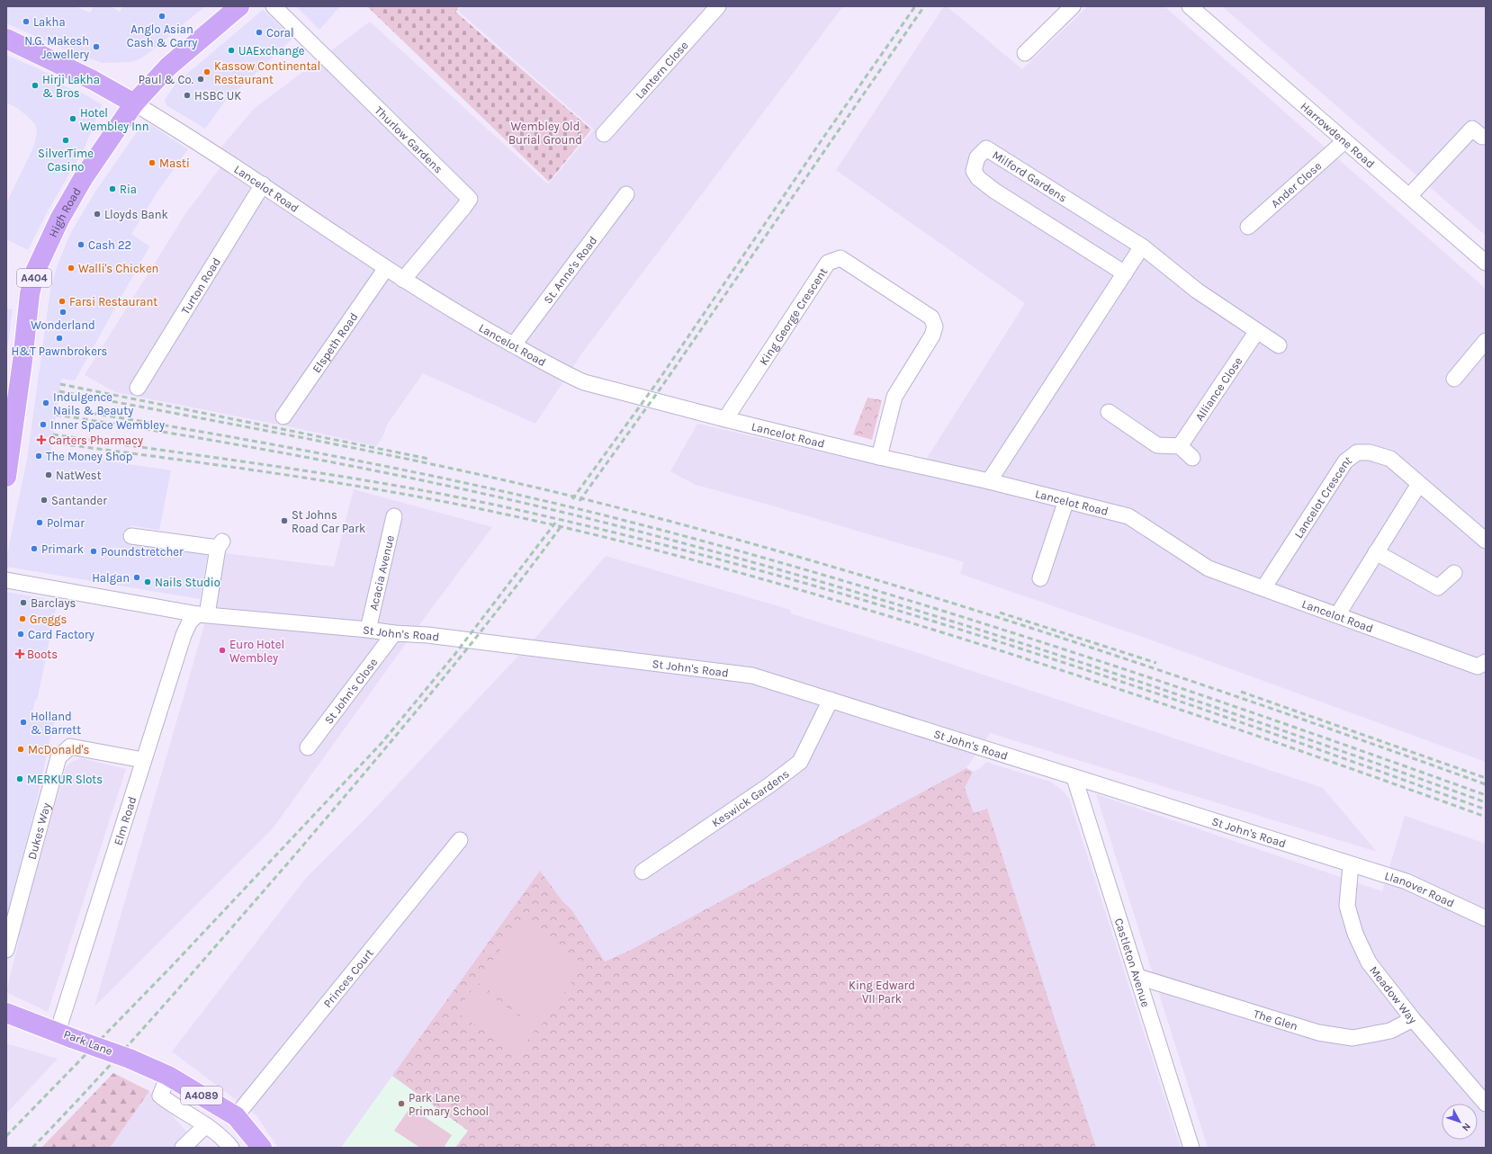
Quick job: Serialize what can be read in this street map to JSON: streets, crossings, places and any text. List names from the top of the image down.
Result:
{
  "streets": {
    "main road": [
      "High Road",
      "A404",
      "Park Lane",
      "A4089"
    ],
    "street": [
      "Lantern Close",
      "Harrowdene Road",
      "Thurlow Gardens",
      "Milford Gardens",
      "Ander Close",
      "Lancelot Road",
      "St. Anne's Road",
      "Turton Road",
      "King George Crescent",
      "Elspeth Road",
      "Alliance Close",
      "Lancelot Crescent",
      "Acacia Avenue",
      "St John's Road",
      "St John's Close",
      "Keswick Gardens",
      "Elm Road",
      "Dukes Way",
      "Llanover Road",
      "Castleton Avenue",
      "Princes Court",
      "Meadow Way",
      "The Glen"
    ]
  },
  "crossings": [
    ["Harrowdene Road", "Ander Close"],
    ["Thurlow Gardens", "Lancelot Road"],
    ["Milford Gardens", "Alliance Close"],
    ["Lancelot Road", "High Road"],
    ["Lancelot Road", "St. Anne's Road"],
    ["Lancelot Road", "Turton Road"],
    ["Lancelot Road", "King George Crescent"],
    ["Lancelot Road", "Elspeth Road"],
    ["Lancelot Road", "Lancelot Crescent"],
    ["Acacia Avenue", "St John's Road"],
    ["St John's Road", "St John's Close"],
    ["St John's Road", "Keswick Gardens"],
    ["St John's Road", "Elm Road"],
    ["St John's Road", "Llanover Road"],
    ["St John's Road", "Castleton Avenue"],
    ["St John's Road", "Meadow Way"],
    ["Elm Road", "Dukes Way"],
    ["Elm Road", "Park Lane"],
    ["Llanover Road", "Meadow Way"],
    ["Castleton Avenue", "The Glen"],
    ["Princes Court", "Park Lane"],
    ["Meadow Way", "The Glen"]
  ],
  "parks": ["Wembley Old Burial Ground", "King Edward VII Park"],
  "places": {
    "other": [
      "Anglo Asian Cash & Carry",
      "Lakha",
      "Coral",
      "N.G. Makesh Jewellery",
      "UAExchange",
      "Kassow Continental Restaurant",
      "Paul & Co.",
      "Hirji Lakha & Bros",
      "HSBC UK",
      "Hotel Wembley Inn",
      "SilverTime Casino",
      "Masti",
      "Ria",
      "Lloyds Bank",
      "Cash 22",
      "Walli's Chicken",
      "Farsi Restaurant",
      "Wonderland",
      "H&T Pawnbrokers",
      "Indulgence Nails & Beauty",
      "Inner Space Wembley",
      "The Money Shop",
      "NatWest",
      "Santander",
      "St Johns Road Car Park",
      "Polmar",
      "Primark",
      "Poundstretcher",
      "Halgan",
      "Nails Studio",
      "Barclays",
      "Greggs",
      "Card Factory",
      "Euro Hotel Wembley",
      "Holland & Barrett",
      "McDonald's",
      "MERKUR Slots",
      "Park Lane Primary School"
    ],
    "health": ["Carters Pharmacy", "Boots"]
  },
  "north": "bottom right"
}
